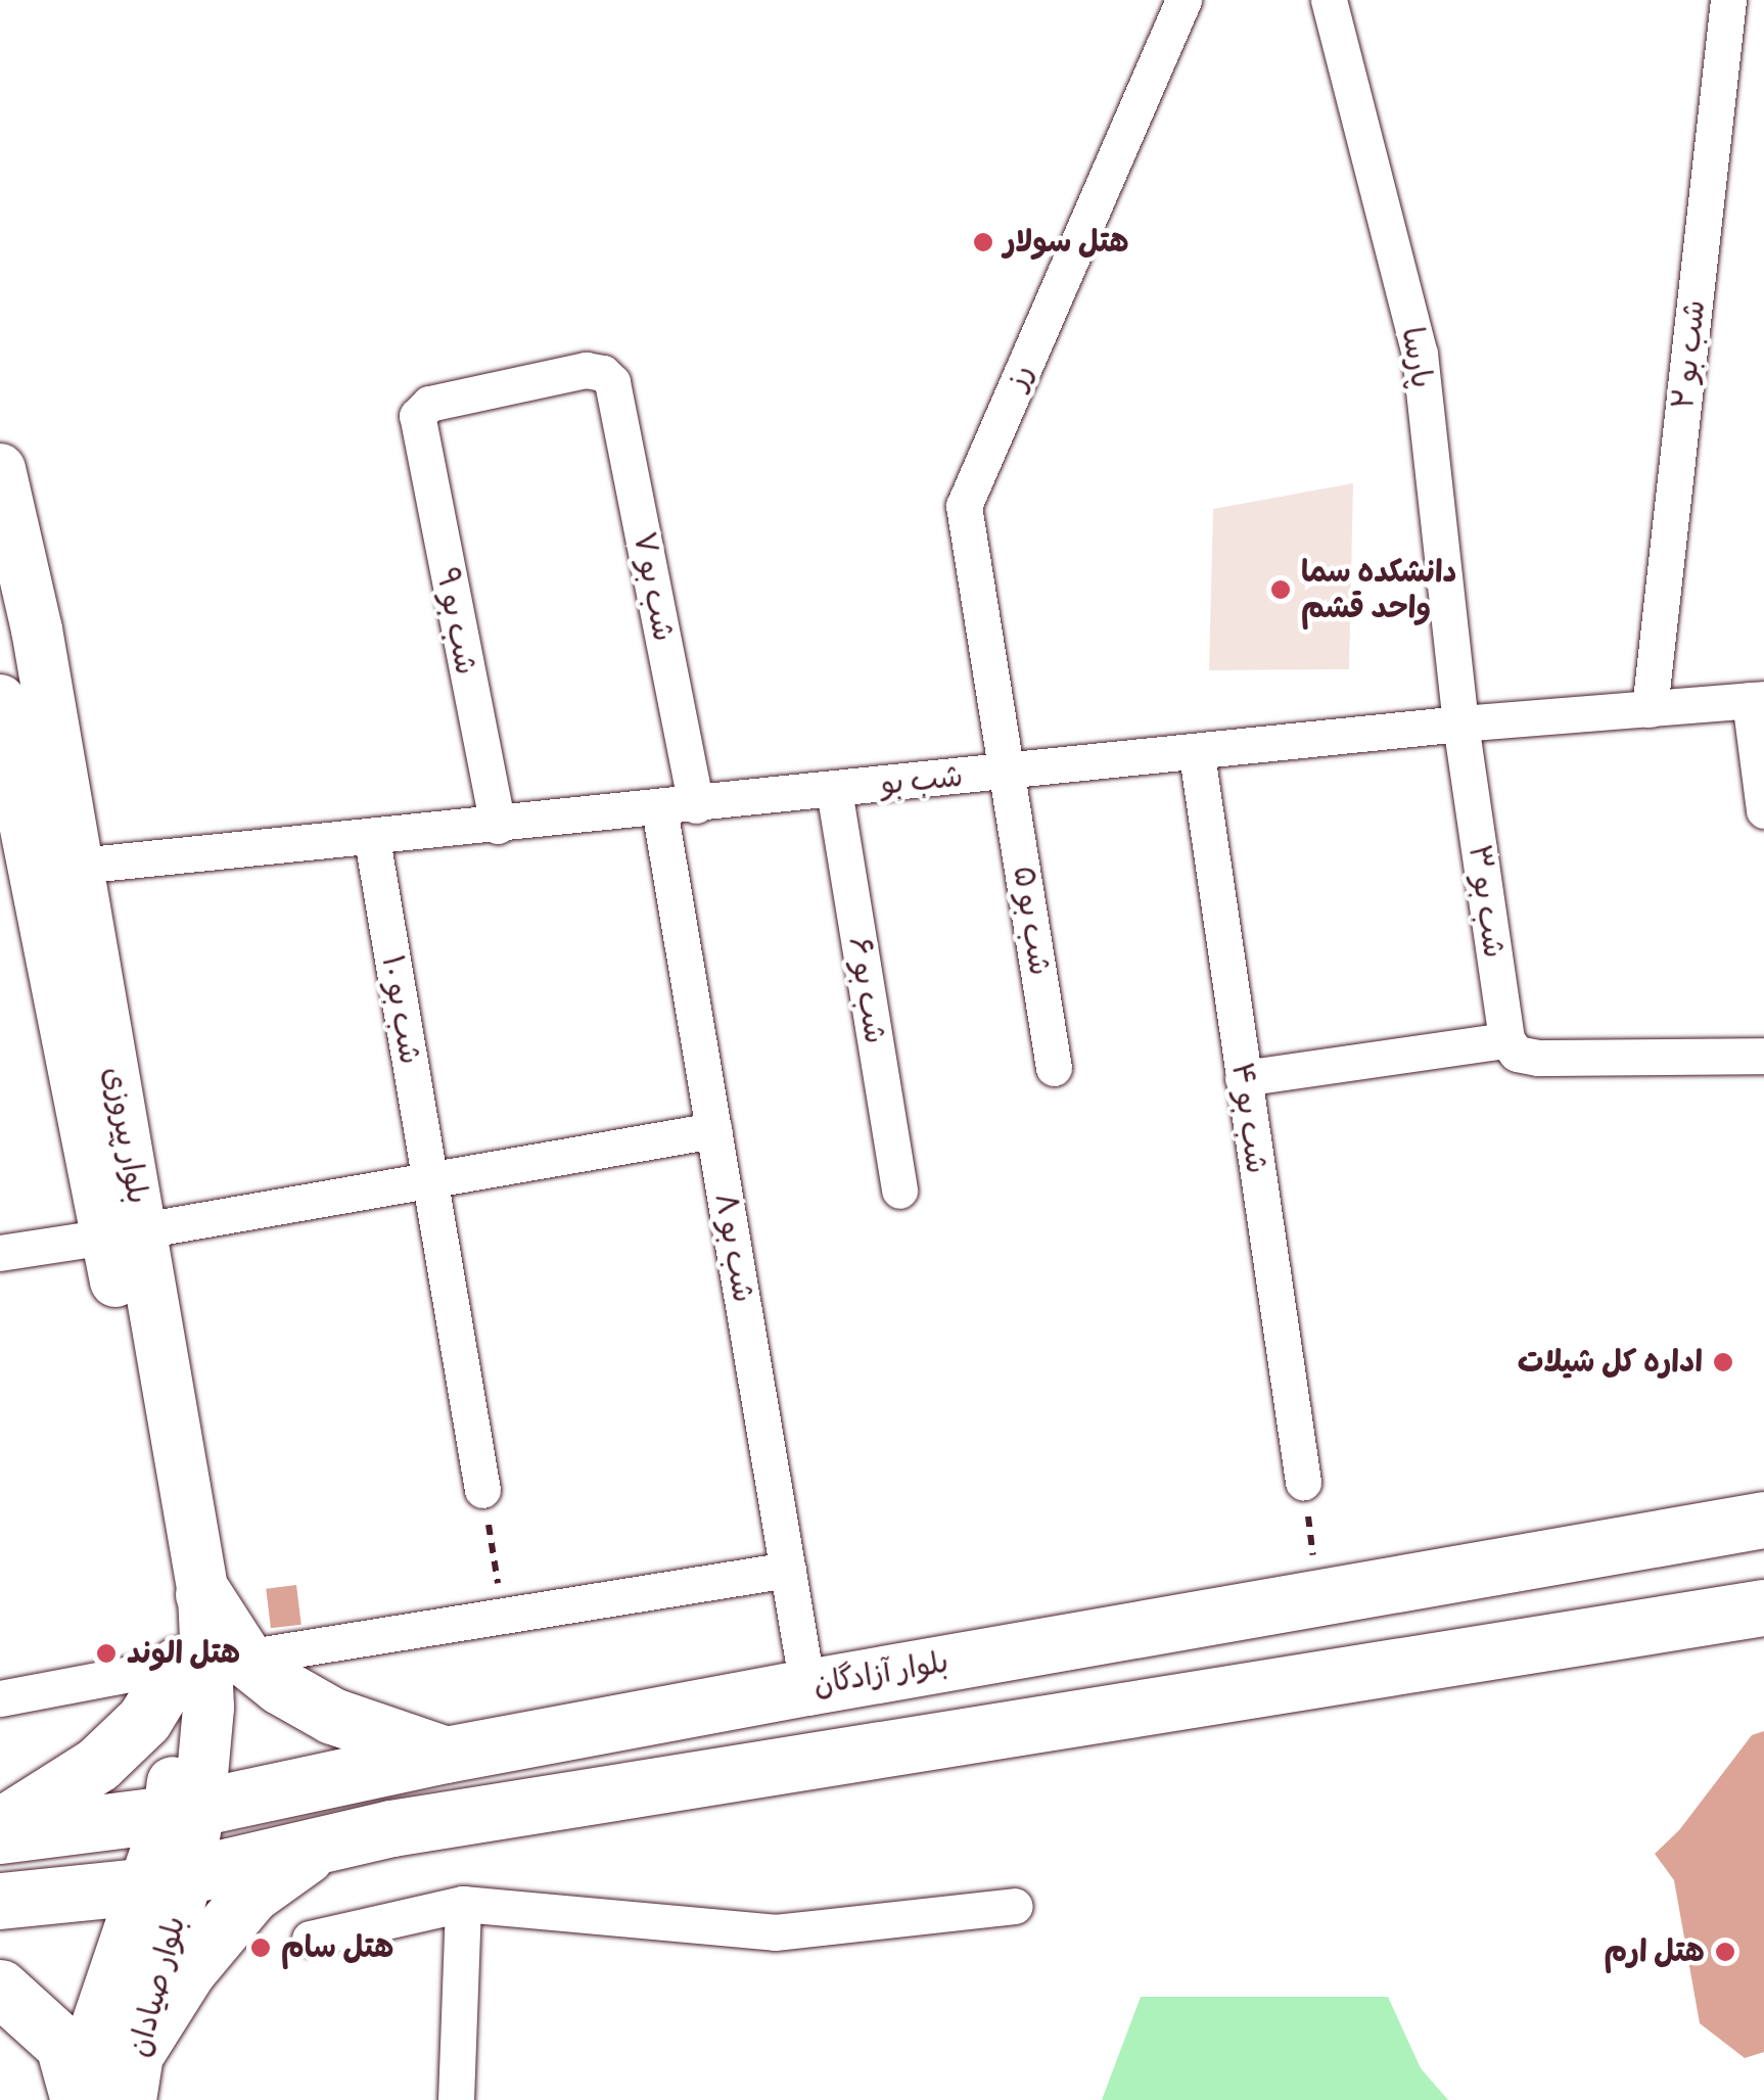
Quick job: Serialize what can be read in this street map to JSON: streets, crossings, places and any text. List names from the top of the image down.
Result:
{
  "streets": {
    "main road": ["بلوار پیروزی", "بلوار آزادگان", "بلوار صیادان"],
    "street": [
      "شب بو ۲",
      "پارسا",
      "رز",
      "شب بو ۷",
      "شب بو ۹",
      "شب بو",
      "شب بو ۳",
      "شب بو ۵",
      "شب بو ۶",
      "شب بو ۱۰",
      "شب بو ۴",
      "شب بو ۸"
    ]
  },
  "crossings": [
    ["شب بو ۲", "شب بو"],
    ["پارسا", "شب بو"],
    ["پارسا", "شب بو ۳"],
    ["رز", "شب بو"],
    ["رز", "شب بو ۵"],
    ["شب بو ۷", "شب بو ۹"],
    ["شب بو ۷", "شب بو"],
    ["شب بو ۹", "شب بو"],
    ["شب بو", "شب بو ۳"],
    ["شب بو", "شب بو ۵"],
    ["شب بو", "شب بو ۶"],
    ["شب بو", "شب بو ۱۰"],
    ["شب بو", "شب بو ۴"],
    ["شب بو", "بلوار پیروزی"],
    ["شب بو", "شب بو ۸"],
    ["بلوار پیروزی", "بلوار آزادگان"],
    ["شب بو ۸", "بلوار آزادگان"]
  ],
  "places": [
    "هتل سولار",
    "دانشکده سما واحد قشم",
    "اداره کل شیلات",
    "هتل الوند",
    "هتل سام",
    "هتل ارم"
  ]
}
